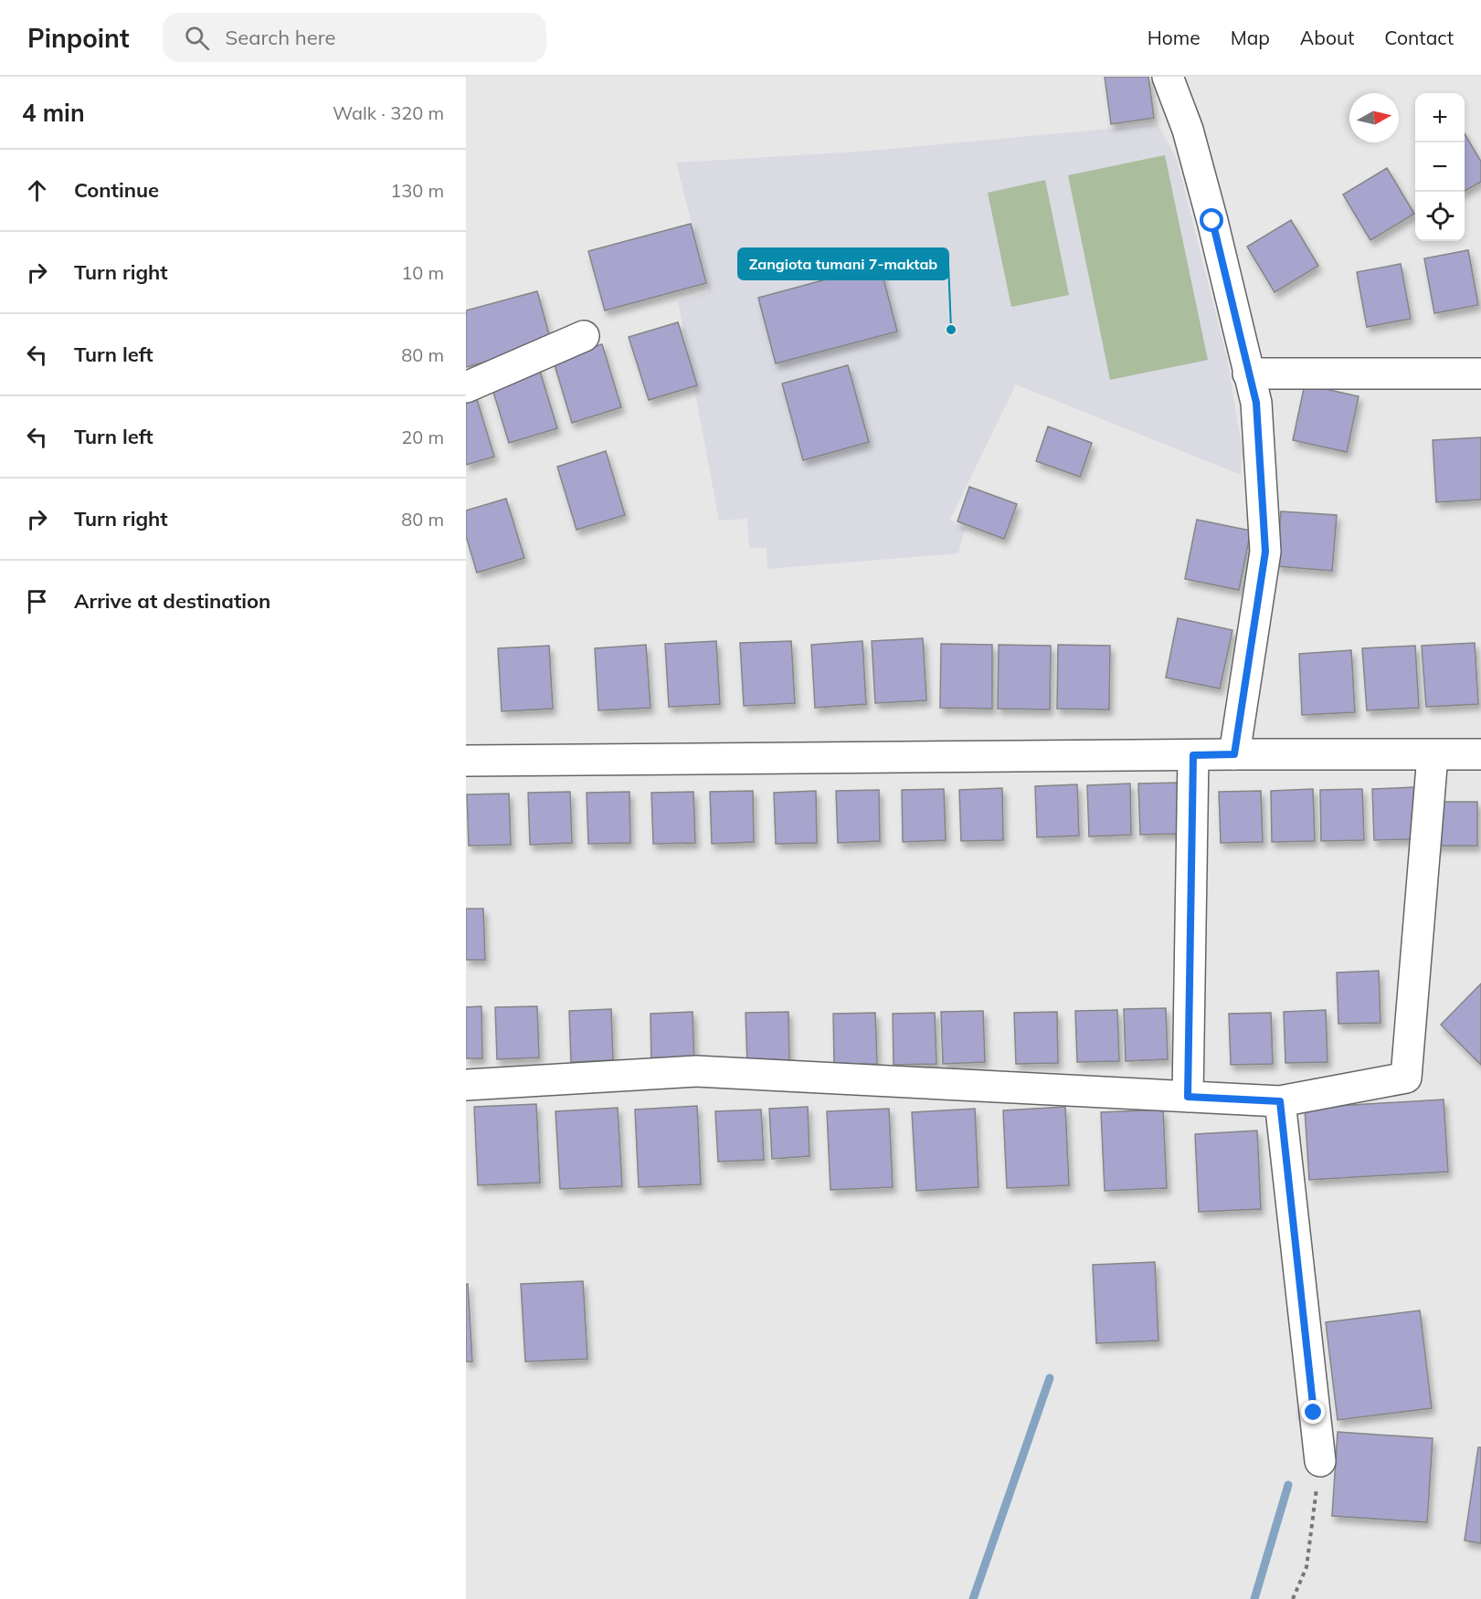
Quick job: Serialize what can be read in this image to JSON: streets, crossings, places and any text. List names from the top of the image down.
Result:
{
  "places": ["Zangiota tumani 7-maktab"],
  "north": "right",
  "page": {
    "header": "Pinpoint",
    "search": "Search here",
    "nav": [
      "Home",
      "Map",
      "About",
      "Contact"
    ],
    "heading": ["4 min", "Walk · 320 m"],
    "map_buttons": ["+", "−"],
    "list": [
      ["Continue", "130 m"],
      ["Turn right", "10 m"],
      ["Turn left", "80 m"],
      ["Turn left", "20 m"],
      ["Turn right", "80 m"],
      "Arrive at destination"
    ]
  }
}
